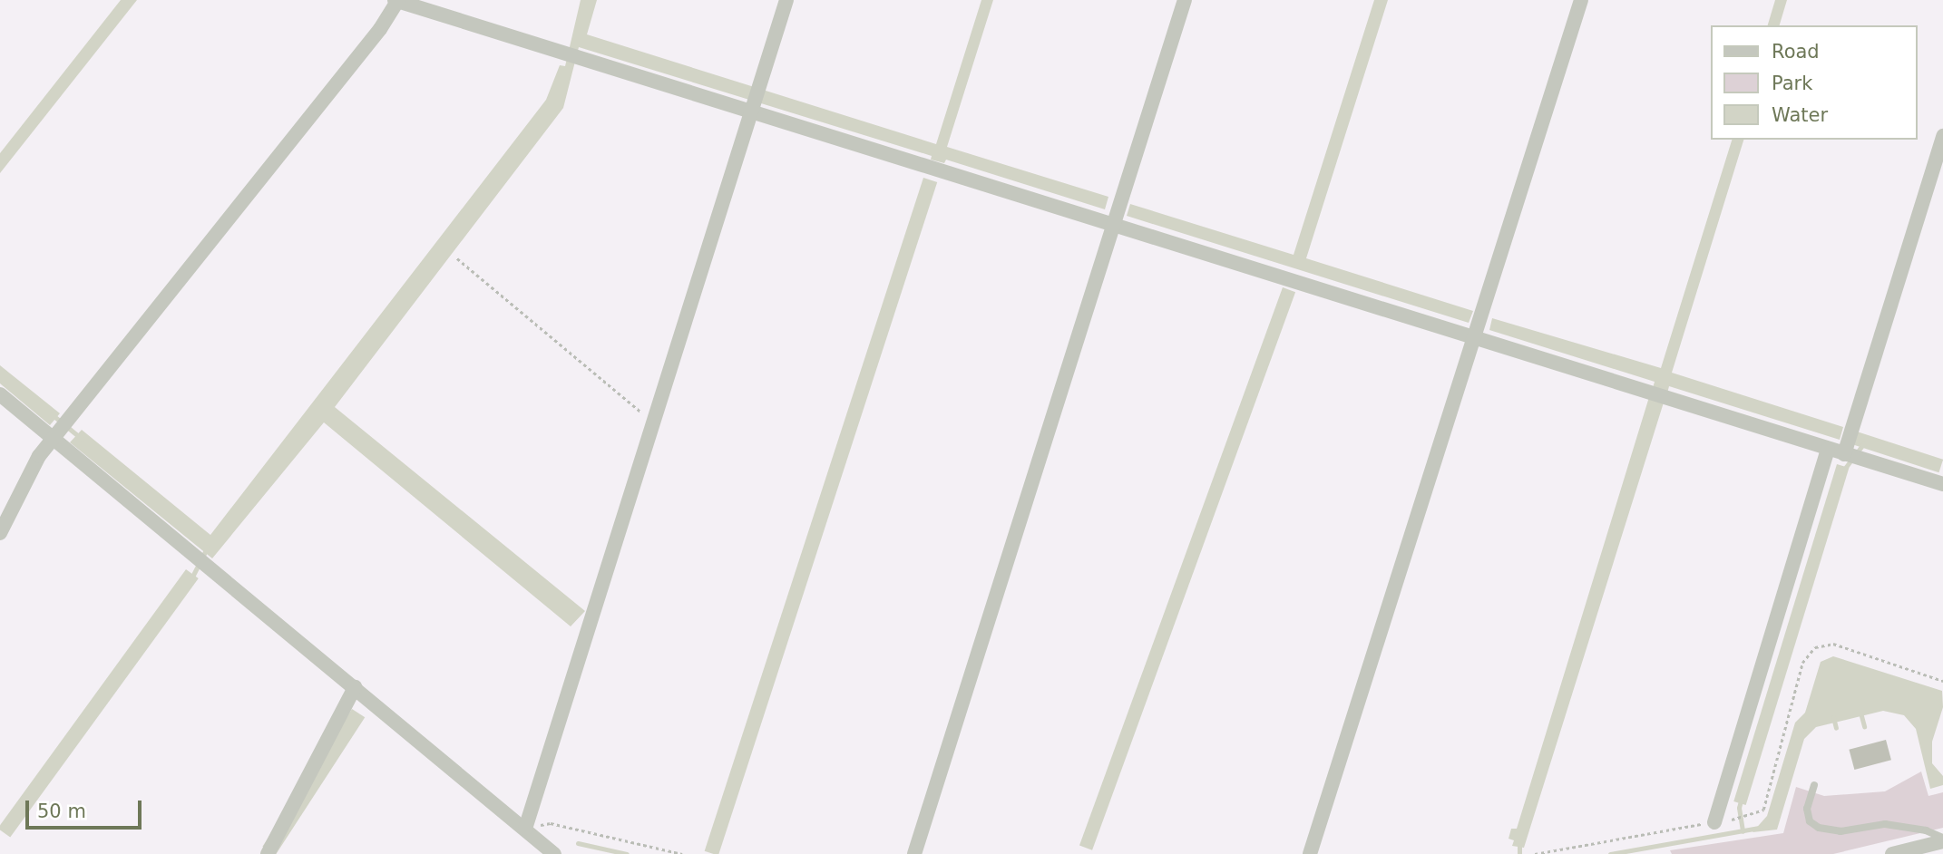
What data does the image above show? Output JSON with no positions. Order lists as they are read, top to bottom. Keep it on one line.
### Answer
{"legend":["Road","Park","Water"],"scale_bar":"50 m"}
